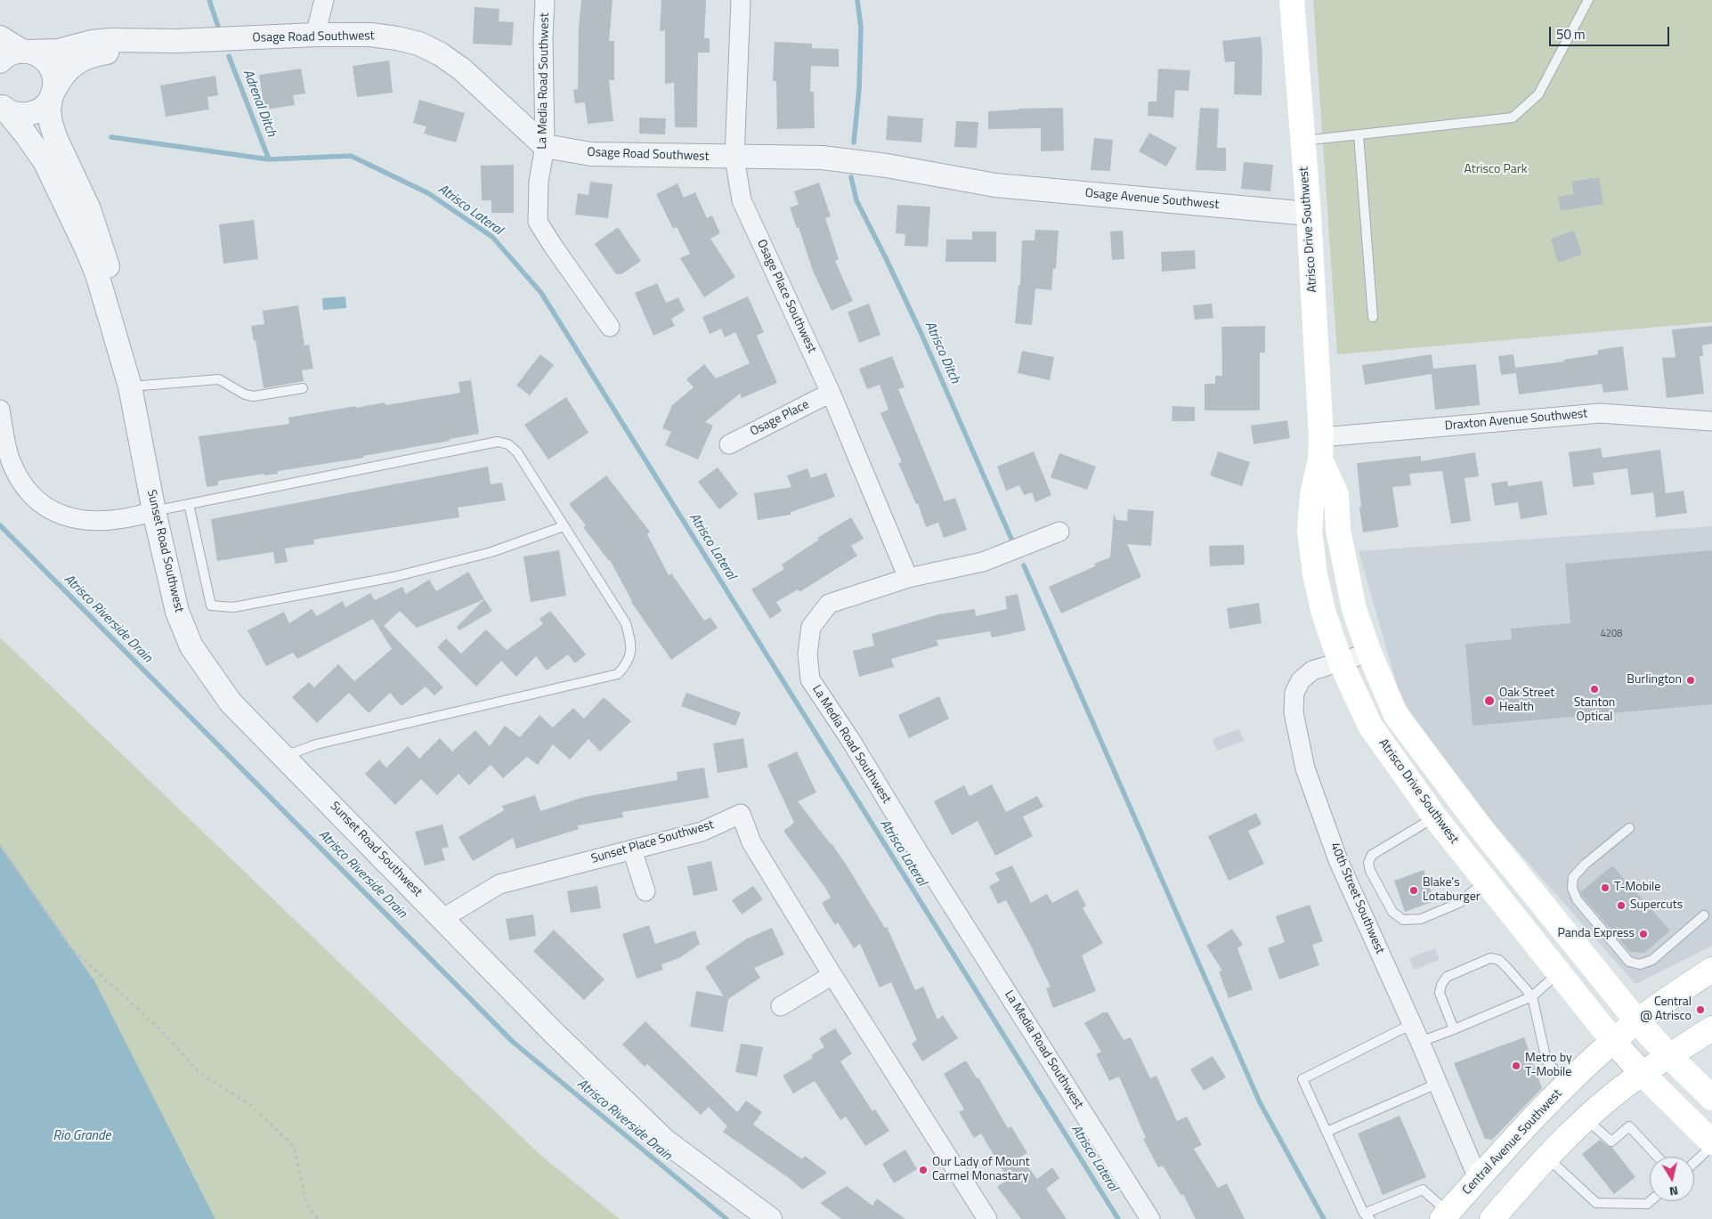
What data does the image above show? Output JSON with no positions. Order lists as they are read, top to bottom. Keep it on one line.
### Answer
{"streets":{"main road":["Atrisco Drive Southwest","Central Avenue Southwest"],"street":["Osage Road Southwest","La Media Road Southwest","Osage Avenue Southwest","Osage Place Southwest","Osage Place","Draxton Avenue Southwest","Sunset Road Southwest","Sunset Place Southwest","40th Street Southwest"]},"crossings":[["Osage Road Southwest","La Media Road Southwest"],["Osage Road Southwest","Osage Avenue Southwest"],["Osage Road Southwest","Osage Place Southwest"],["Osage Road Southwest","Sunset Road Southwest"],["La Media Road Southwest","Osage Place Southwest"],["Osage Avenue Southwest","Atrisco Drive Southwest"],["Atrisco Drive Southwest","Draxton Avenue Southwest"],["Atrisco Drive Southwest","40th Street Southwest"],["Atrisco Drive Southwest","Central Avenue Southwest"],["Osage Place Southwest","Osage Place"],["Sunset Road Southwest","Sunset Place Southwest"],["40th Street Southwest","Central Avenue Southwest"]],"water":["Adrenal Ditch","Atrisco Lateral","Atrisco Ditch","Atrisco Riverside Drain","Rio Grande"],"parks":["Atrisco Park"],"places":["Burlington","Stanton Optical","Oak Street Health","T-Mobile","Blake's Lotaburger","Supercuts","Panda Express","Central @ Atrisco","Metro by T-Mobile","Our Lady of Mount Carmel Monastary"],"house_numbers":["4208"],"scale_bar":"50 m","north":"bottom"}
